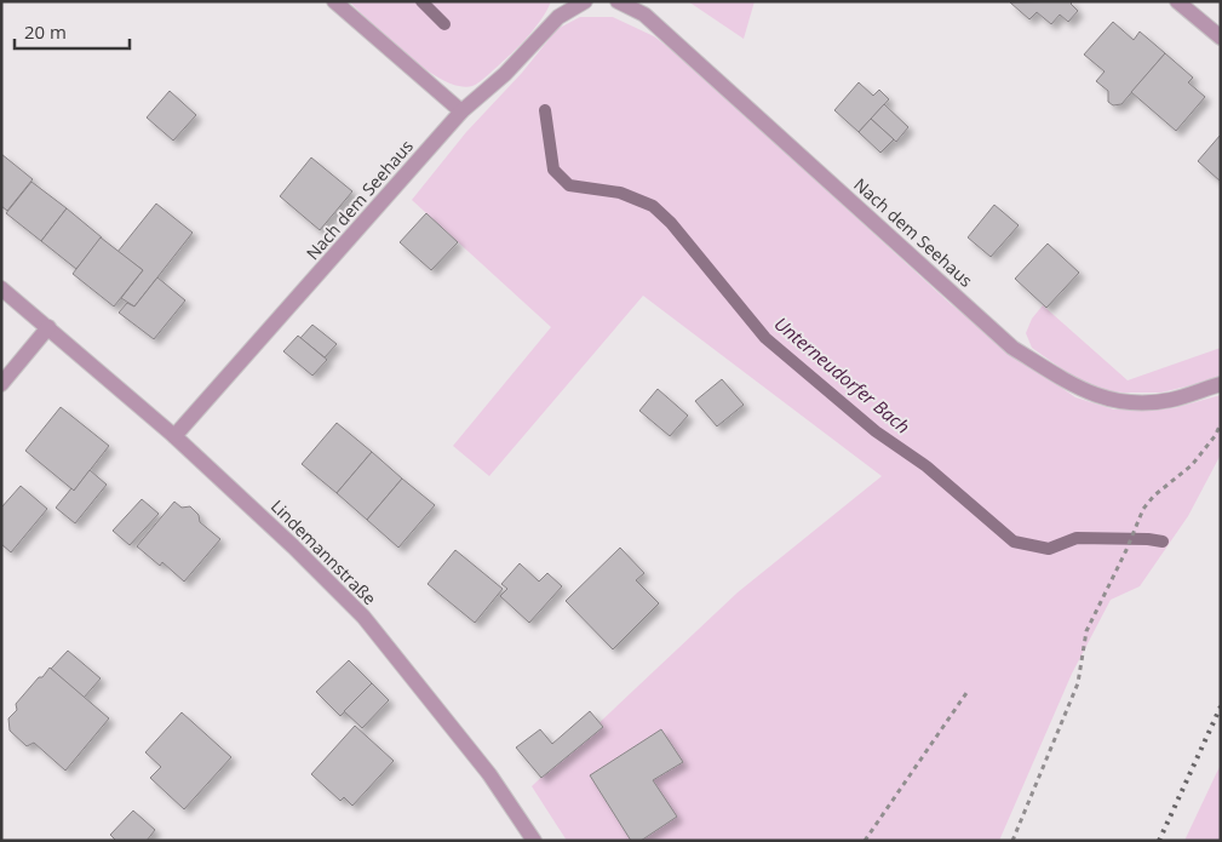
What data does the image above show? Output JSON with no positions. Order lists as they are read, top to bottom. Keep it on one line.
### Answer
{"streets":{"street":["Nach dem Seehaus","Lindemannstraße"]},"crossings":[["Nach dem Seehaus","Lindemannstraße"]],"water":["Unterneudorfer Bach"],"scale_bar":"20 m"}
